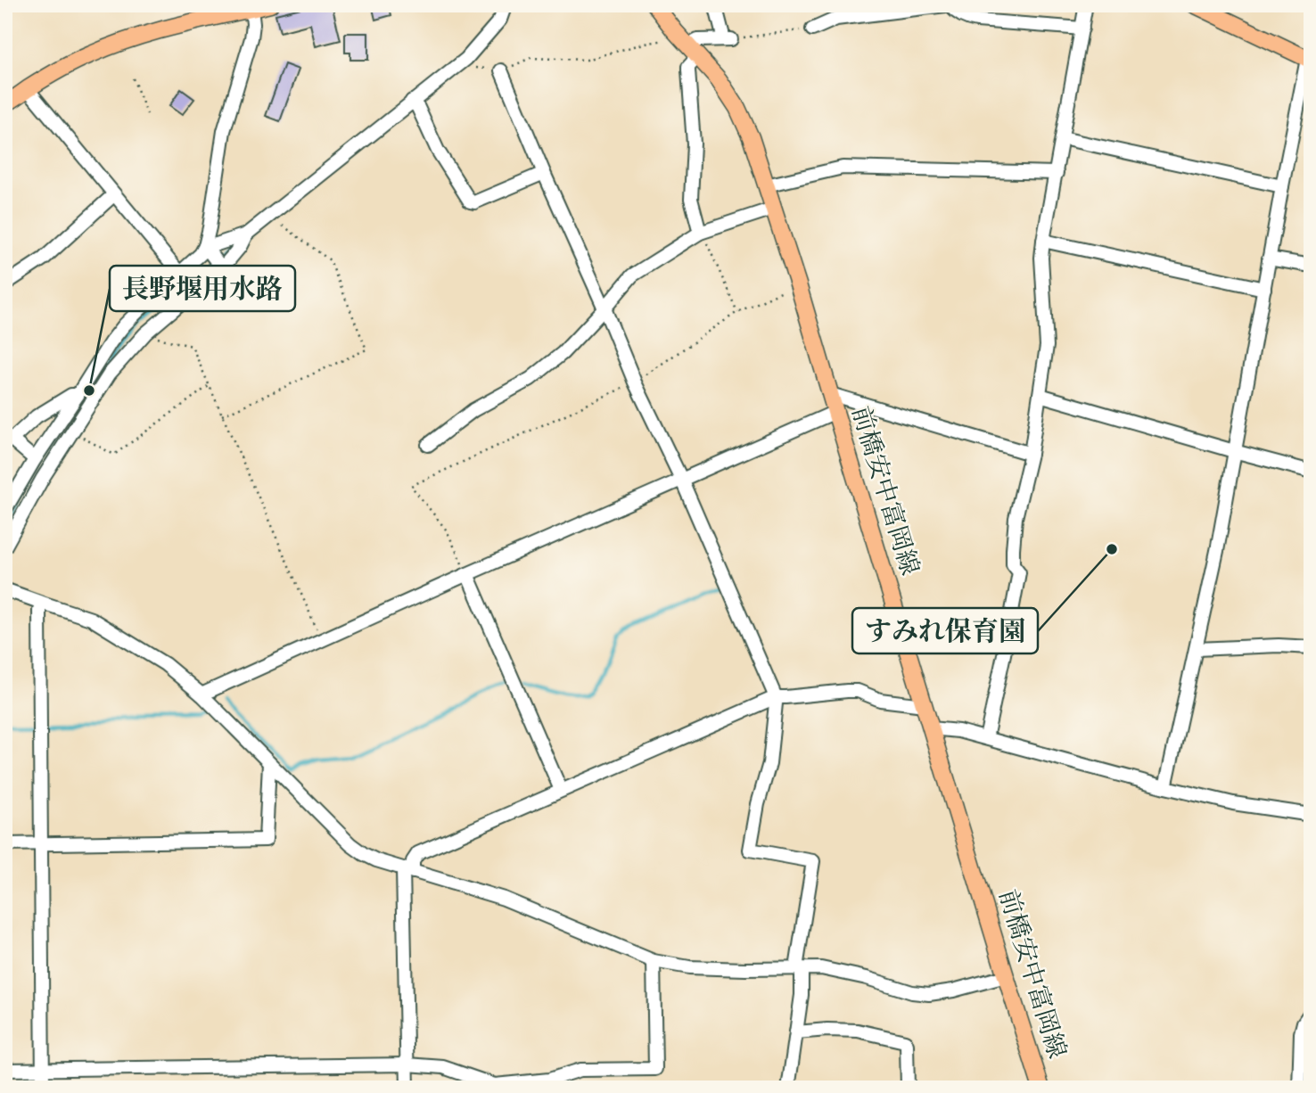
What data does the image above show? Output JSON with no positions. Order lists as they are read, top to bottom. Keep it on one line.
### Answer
{"streets":{"main road":["前橋安中富岡線"]},"places":["長野堰用水路","すみれ保育園"]}
